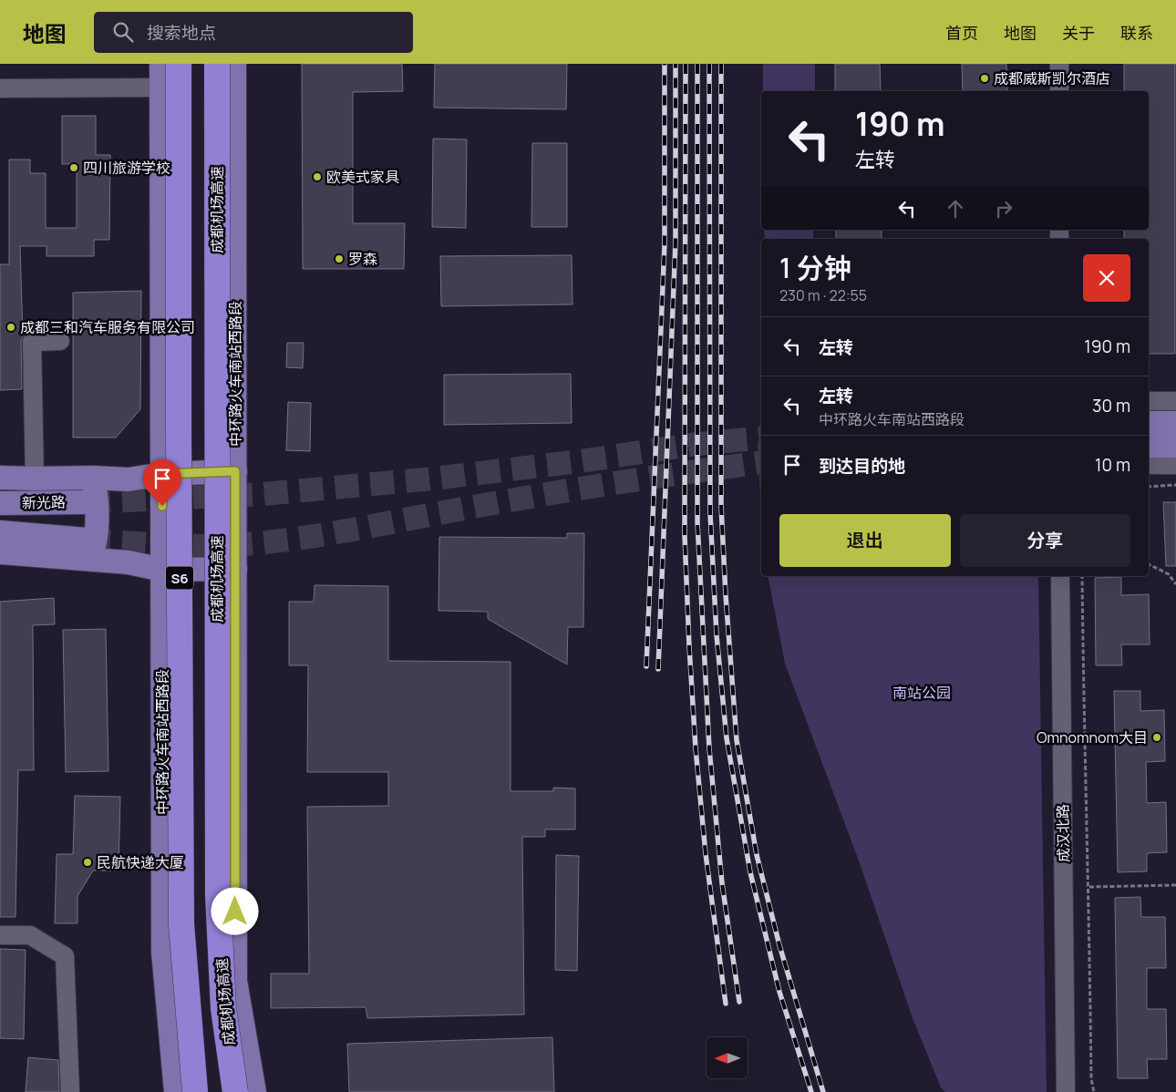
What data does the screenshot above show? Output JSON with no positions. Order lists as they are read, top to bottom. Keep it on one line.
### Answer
{"streets":{"highway":["成都机场高速","S6"],"main road":["中环路火车南站西路段","新光路"],"street":["成汉北路"]},"parks":["南站公园"],"places":["成都威斯凯尔酒店","四川旅游学校","欧美式家具","罗森","成都三和汽车服务有限公司","Omnomnom大目","民航快递大厦"],"north":"left","page":{"header":"地图","search":"搜索地点","nav":["首页","地图","关于","联系"],"turn":["190 m","左转"],"heading":["1 分钟","230 m · 22:55"],"list":[{"name":"左转","value":"190 m"},{"name":"左转","note":"中环路火车南站西路段","value":"30 m"},{"name":"到达目的地","value":"10 m"}],"buttons":["退出","分享"]}}
